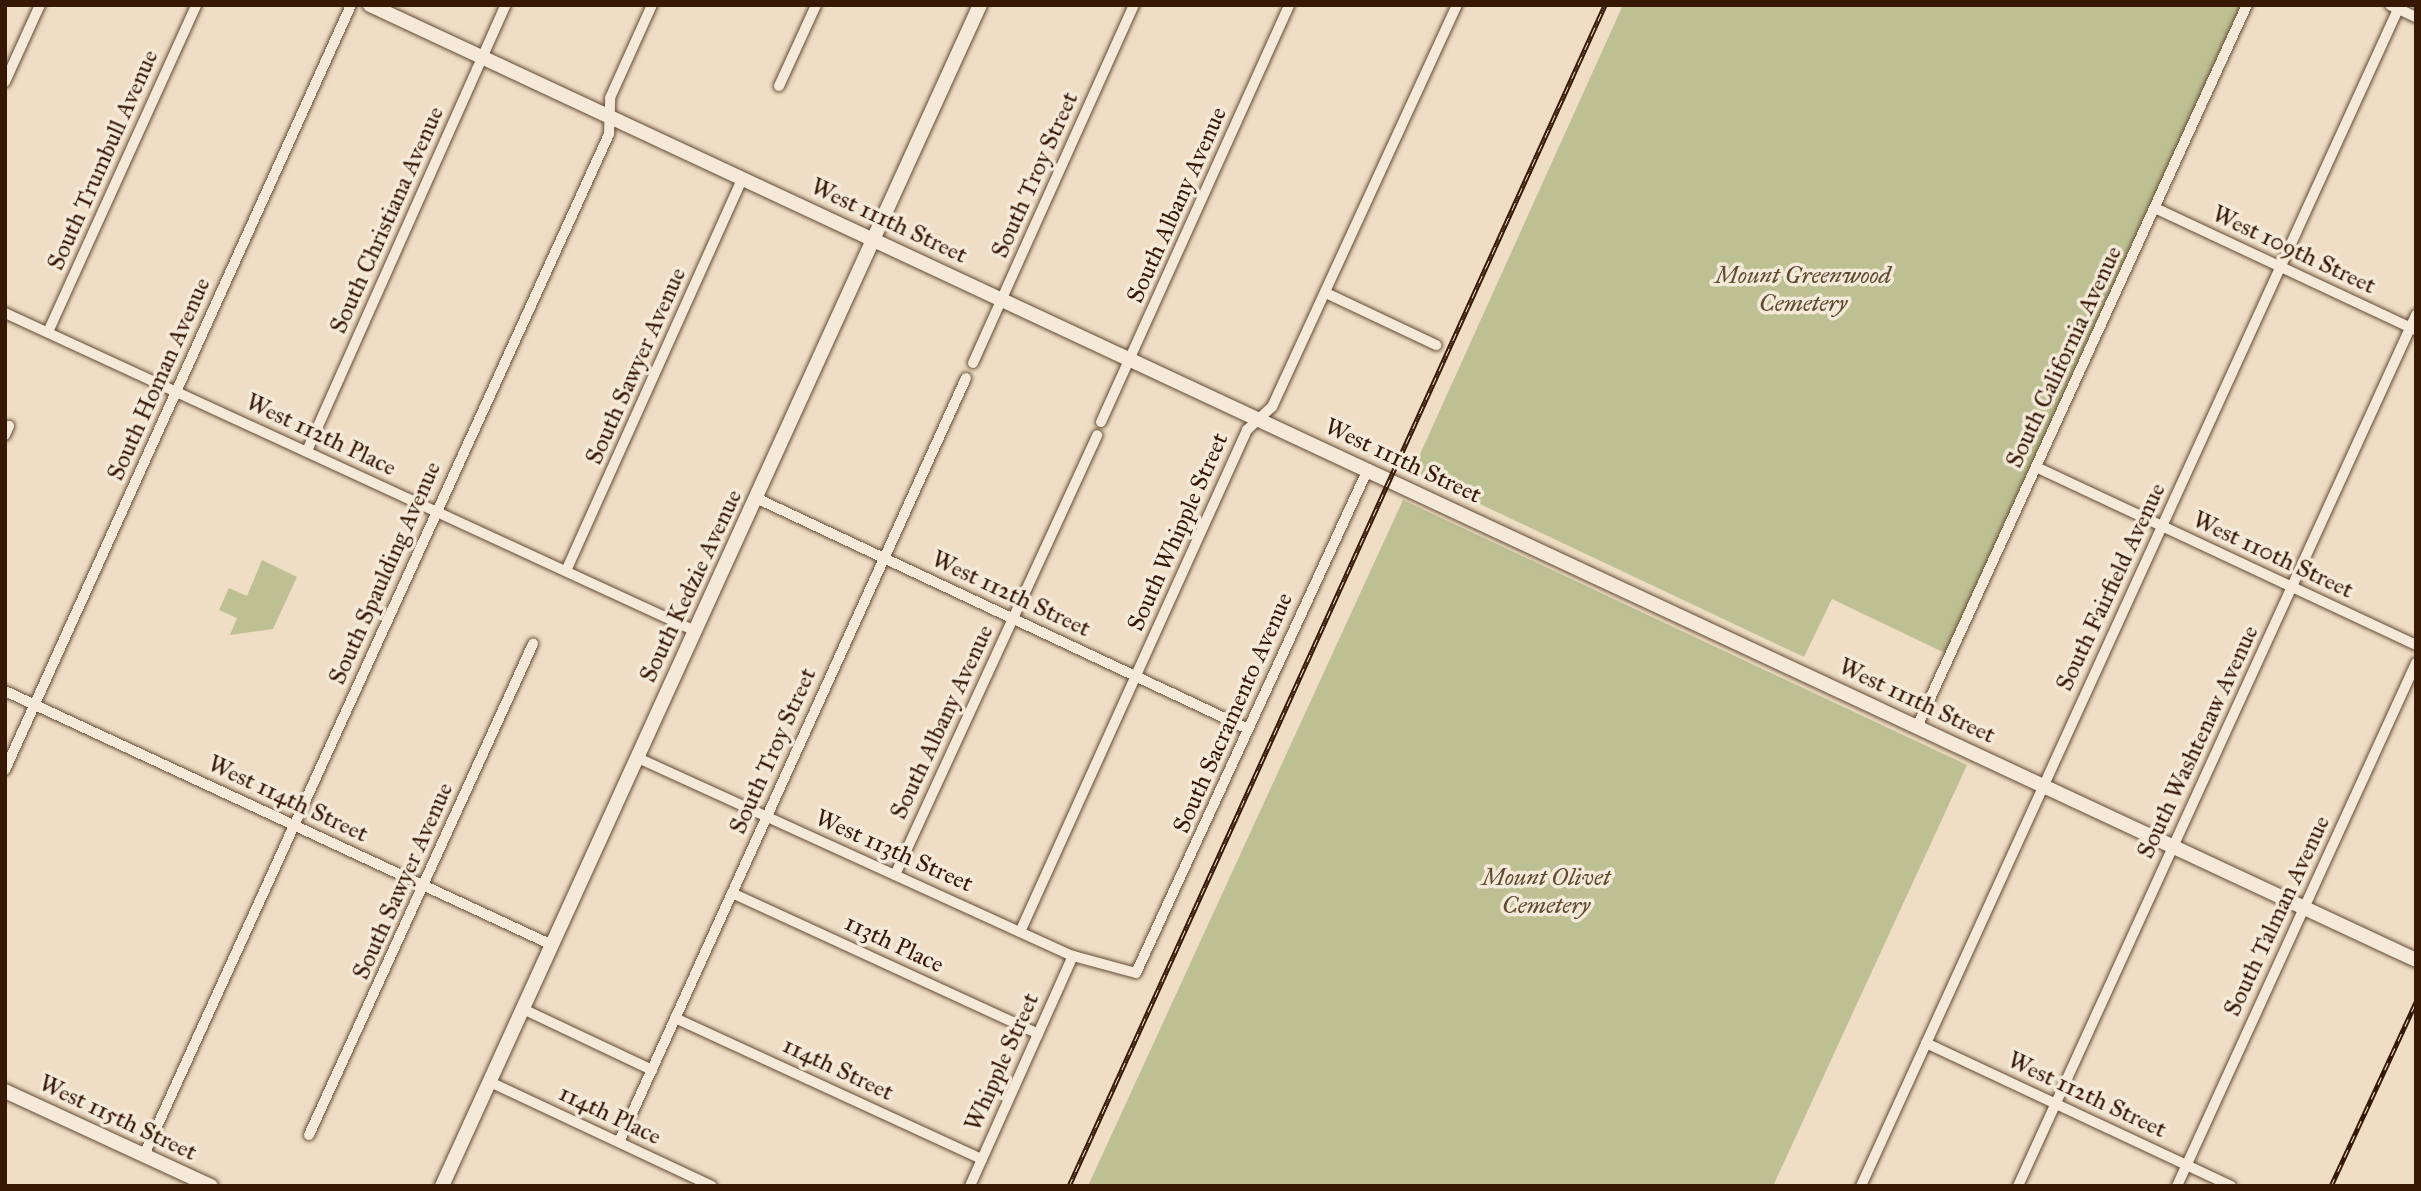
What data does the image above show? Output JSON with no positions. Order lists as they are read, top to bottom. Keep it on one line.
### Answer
{"streets":{"main road":["West 111th Street","South Kedzie Avenue","West 115th Street"],"street":["South Trumbull Avenue","South Troy Street","South Albany Avenue","South Christiana Avenue","West 109th Street","South California Avenue","South Sawyer Avenue","South Homan Avenue","West 112th Place","South Whipple Street","West 110th Street","South Spaulding Avenue","South Fairfield Avenue","West 112th Street","South Sacramento Avenue","South Washtenaw Avenue","West 114th Street","West 113th Street","South Talman Avenue","113th Place","Whipple Street","114th Street","114th Place"]},"crossings":[["South Trumbull Avenue","West 112th Place"],["South Troy Street","West 111th Street"],["South Troy Street","West 112th Street"],["South Troy Street","West 113th Street"],["South Troy Street","113th Place"],["South Troy Street","114th Street"],["South Troy Street","114th Place"],["South Albany Avenue","West 111th Street"],["South Albany Avenue","West 112th Street"],["South Albany Avenue","West 113th Street"],["South Christiana Avenue","West 111th Street"],["South Christiana Avenue","West 112th Place"],["West 111th Street","South California Avenue"],["West 111th Street","South Sawyer Avenue"],["West 111th Street","South Whipple Street"],["West 111th Street","South Spaulding Avenue"],["West 111th Street","South Kedzie Avenue"],["West 111th Street","South Fairfield Avenue"],["West 111th Street","South Sacramento Avenue"],["West 111th Street","South Washtenaw Avenue"],["West 111th Street","South Talman Avenue"],["West 109th Street","South California Avenue"],["West 109th Street","South Fairfield Avenue"],["West 109th Street","South Washtenaw Avenue"],["South California Avenue","West 110th Street"],["South Sawyer Avenue","West 112th Place"],["South Sawyer Avenue","West 114th Street"],["South Homan Avenue","West 112th Place"],["South Homan Avenue","West 114th Street"],["West 112th Place","South Spaulding Avenue"],["West 112th Place","South Kedzie Avenue"],["South Whipple Street","West 112th Street"],["South Whipple Street","West 113th Street"],["West 110th Street","South Fairfield Avenue"],["West 110th Street","South Washtenaw Avenue"],["South Spaulding Avenue","West 114th Street"],["South Spaulding Avenue","West 115th Street"],["South Kedzie Avenue","West 112th Street"],["South Kedzie Avenue","West 114th Street"],["South Kedzie Avenue","West 113th Street"],["South Kedzie Avenue","114th Place"],["South Fairfield Avenue","West 112th Street"],["West 112th Street","South Sacramento Avenue"],["West 112th Street","South Washtenaw Avenue"],["West 112th Street","South Talman Avenue"],["South Sacramento Avenue","West 113th Street"],["West 113th Street","Whipple Street"],["113th Place","Whipple Street"],["Whipple Street","114th Street"]],"parks":["Mount Greenwood Cemetery","Mount Olivet Cemetery"]}
